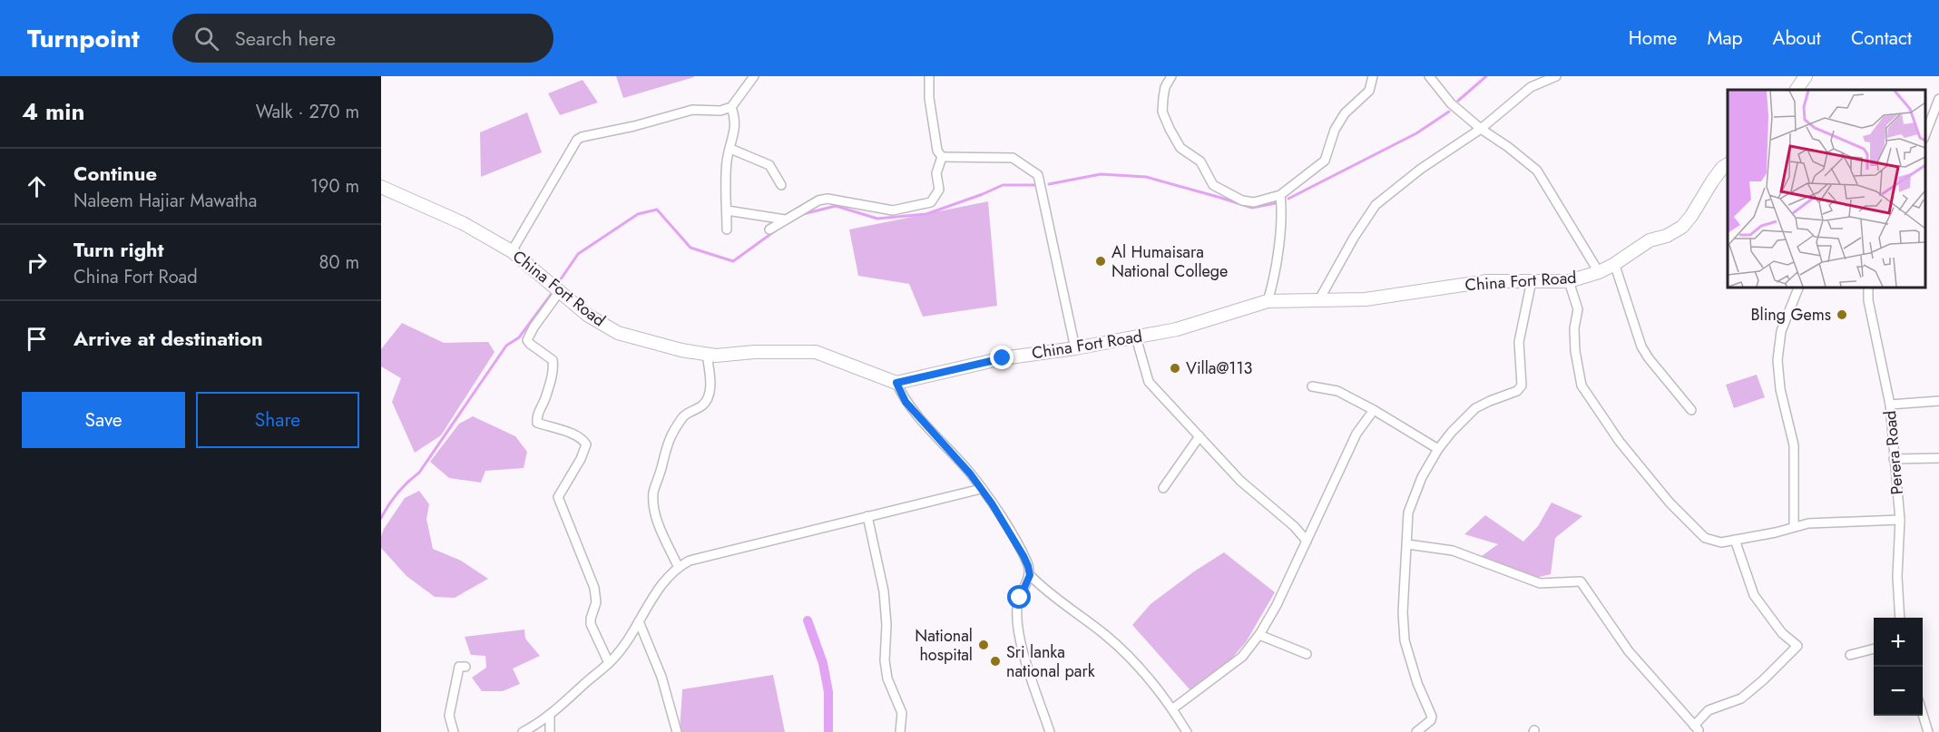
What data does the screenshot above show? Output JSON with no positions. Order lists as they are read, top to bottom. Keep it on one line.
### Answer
{"streets":{"street":["China Fort Road","Perera Road"]},"places":["Al Humaisara National College","Bling Gems","Villa@113","National hospital","Sri lanka national park"],"page":{"header":"Turnpoint","search":"Search here","nav":["Home","Map","About","Contact"],"heading":["4 min","Walk · 270 m"],"list":[["Continue","Naleem Hajiar Mawatha","190 m"],["Turn right","China Fort Road","80 m"],"Arrive at destination"],"buttons":["Save","Share"],"map_buttons":["+","−"]}}
